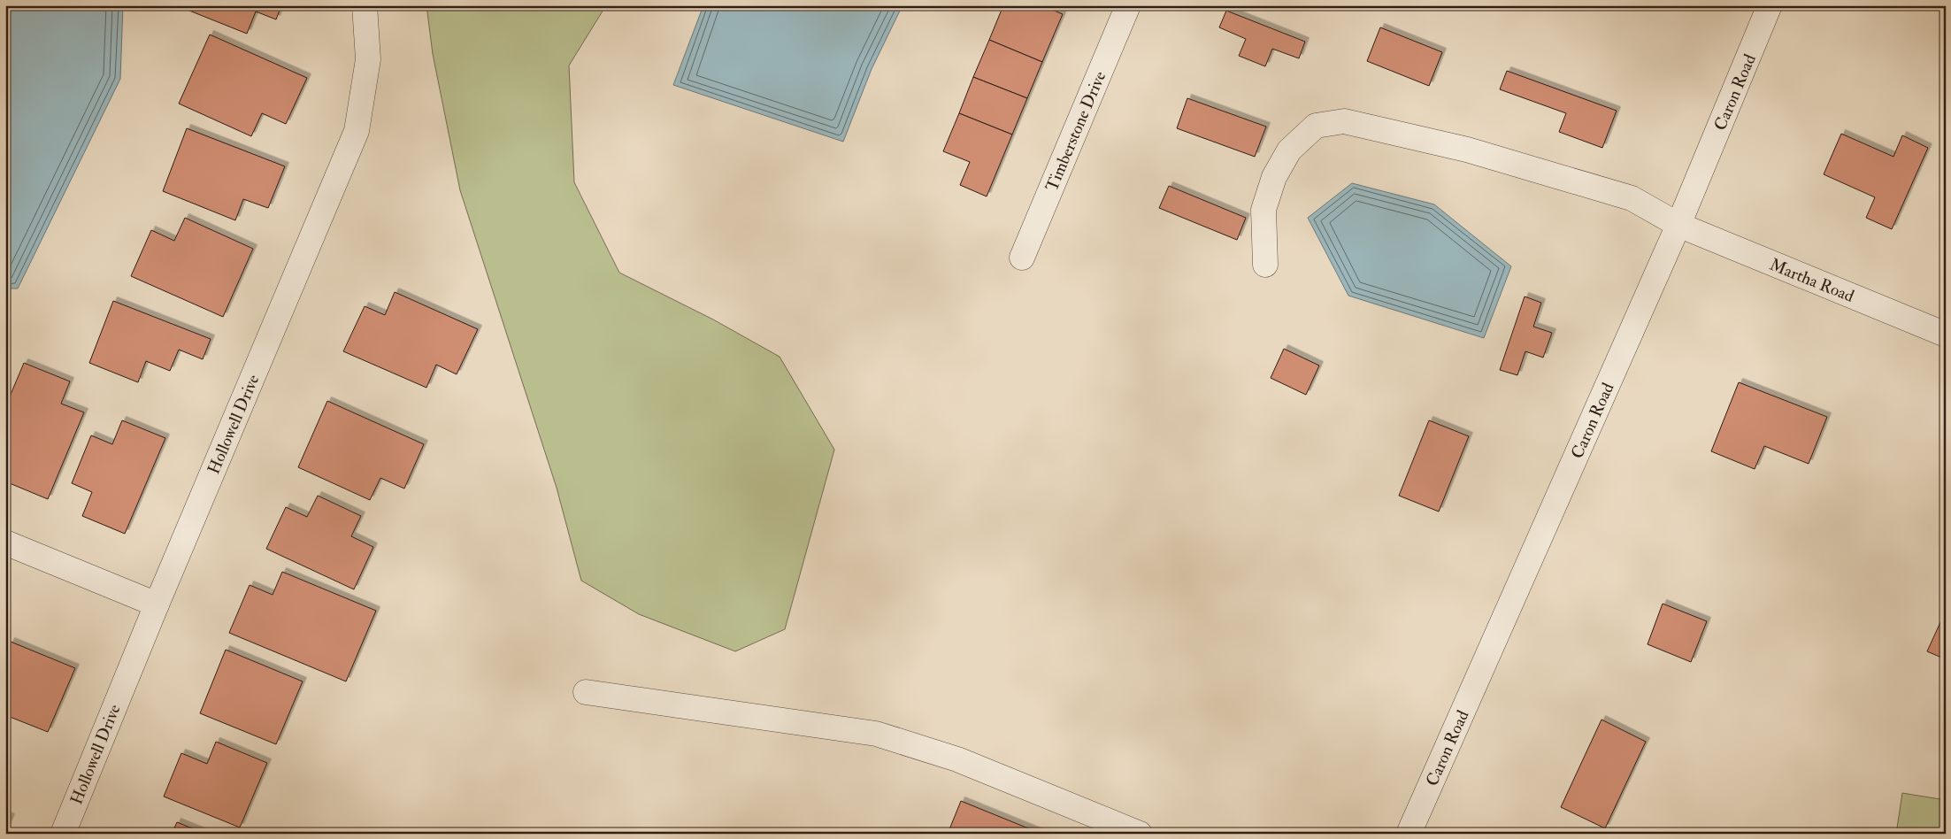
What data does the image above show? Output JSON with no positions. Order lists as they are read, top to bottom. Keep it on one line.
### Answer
{"streets":{"street":["Caron Road","Timberstone Drive","Martha Road","Hollowell Drive"]},"crossings":[["Caron Road","Martha Road"]]}
